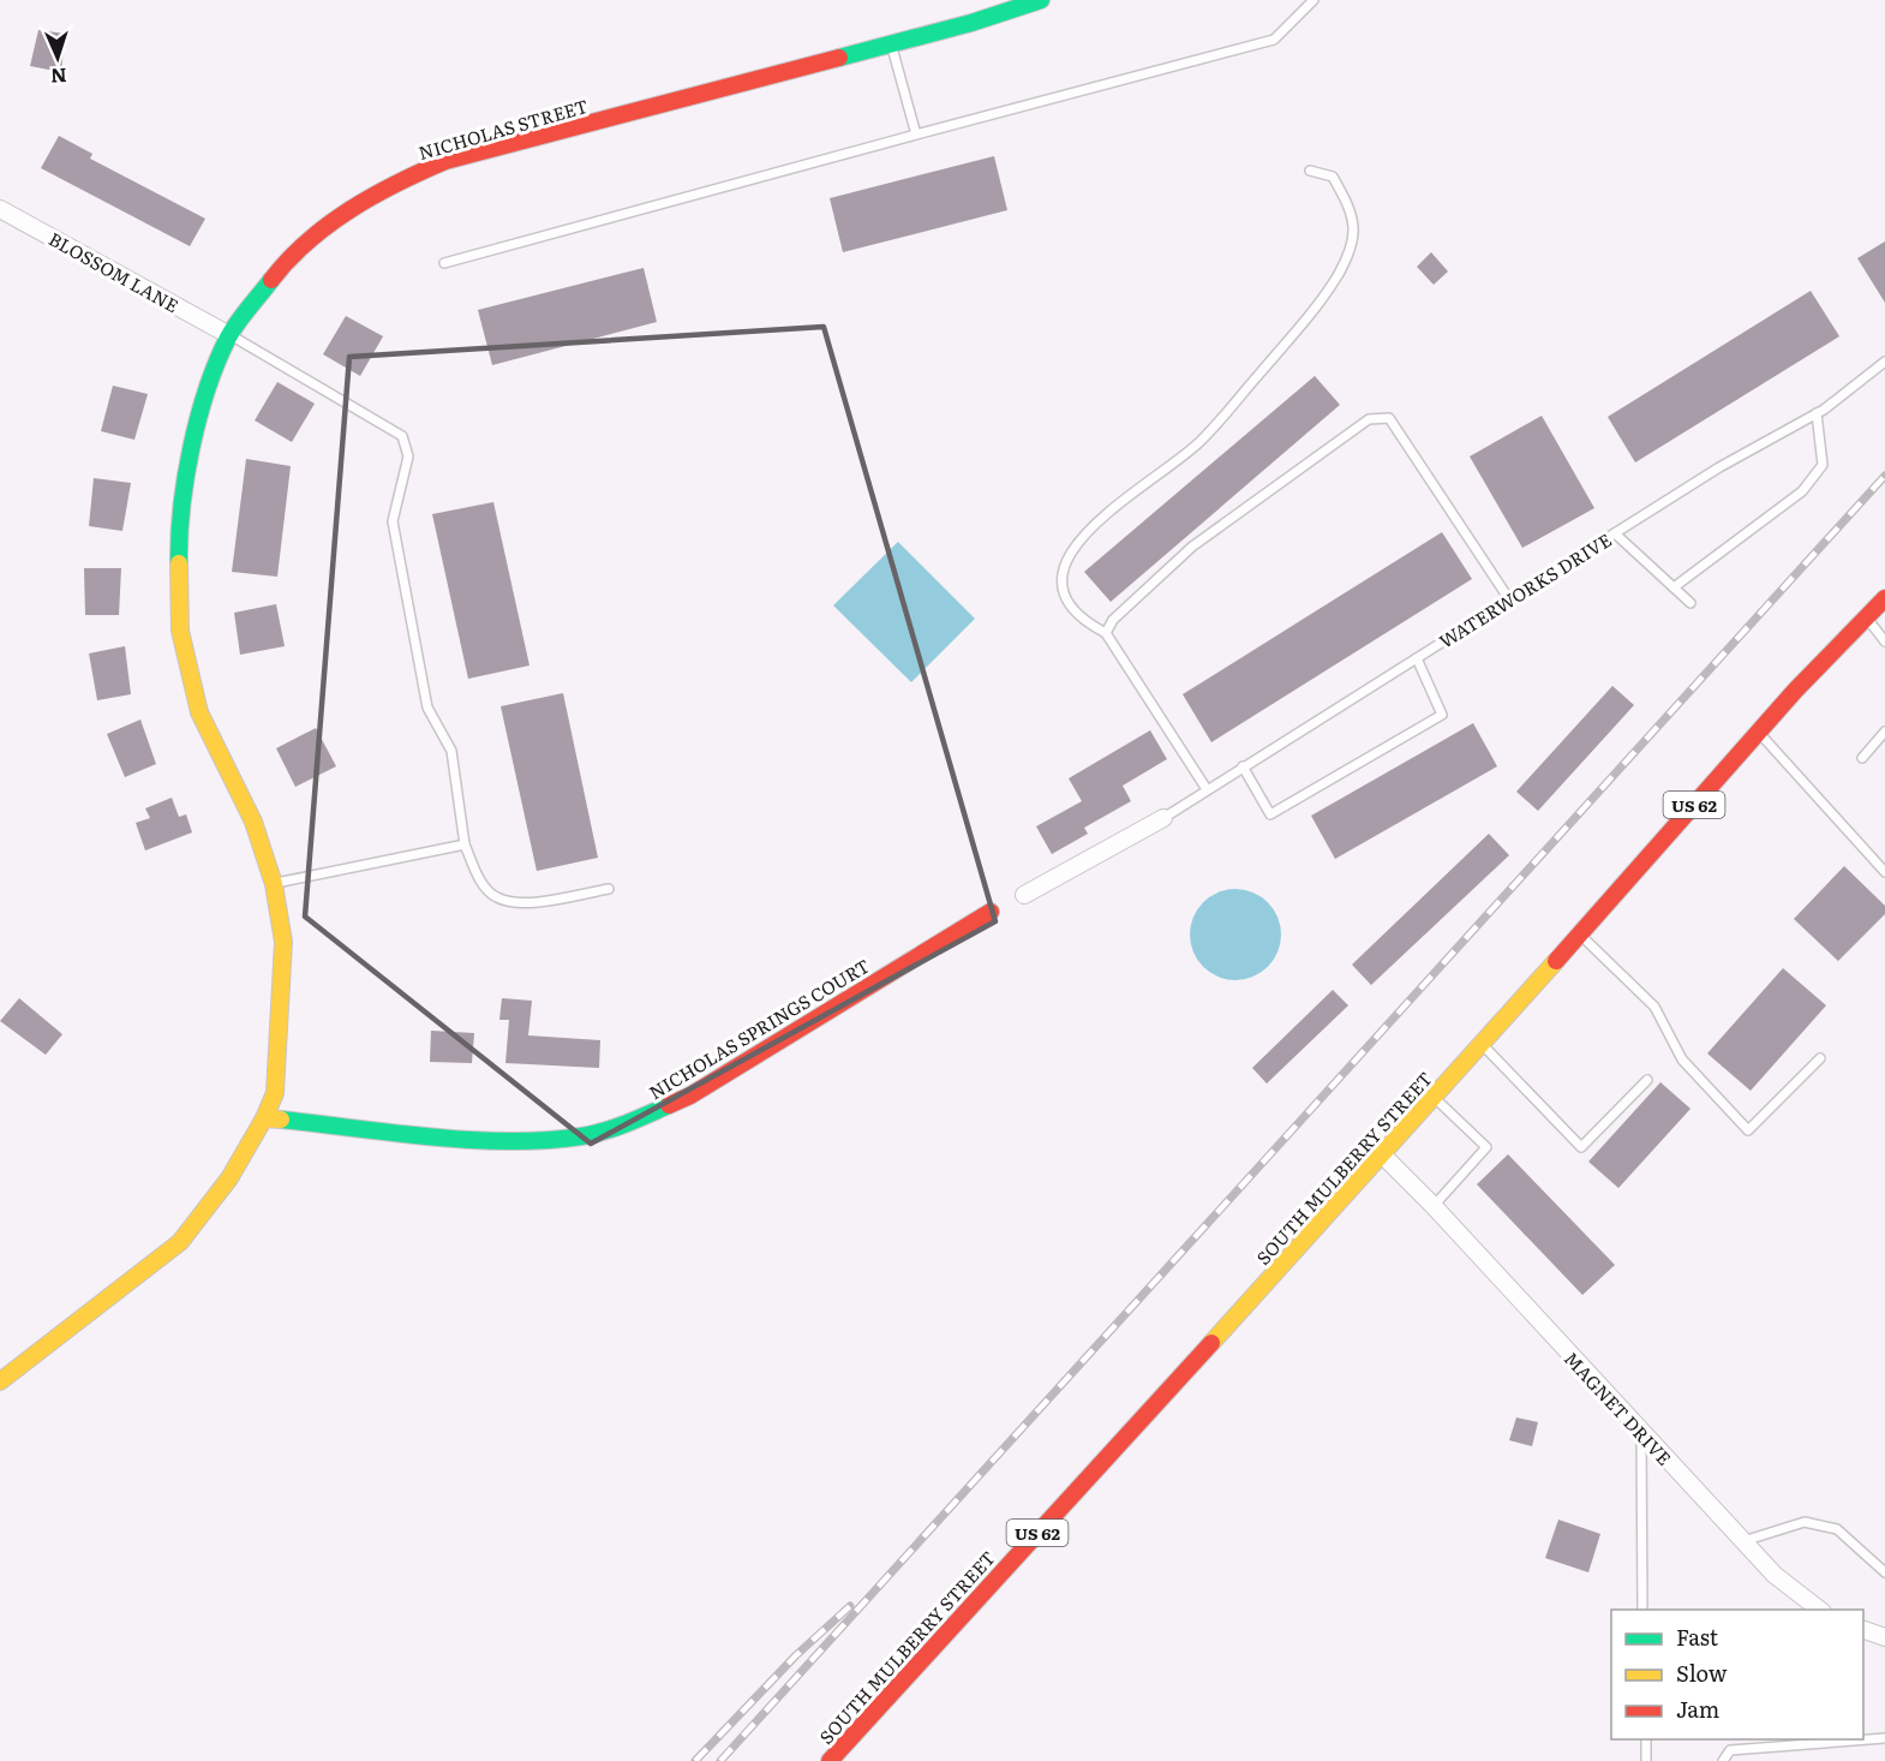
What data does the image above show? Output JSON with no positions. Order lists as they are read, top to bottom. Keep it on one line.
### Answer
{"streets":{"street":["NICHOLAS STREET","BLOSSOM LANE","US 62","NICHOLAS SPRINGS COURT","SOUTH MULBERRY STREET","MAGNET DRIVE"],"lane":["WATERWORKS DRIVE"]},"crossings":[["NICHOLAS STREET","BLOSSOM LANE"],["NICHOLAS STREET","NICHOLAS SPRINGS COURT"],["SOUTH MULBERRY STREET","MAGNET DRIVE"]],"legend":["Fast","Slow","Jam"],"north":"bottom"}
